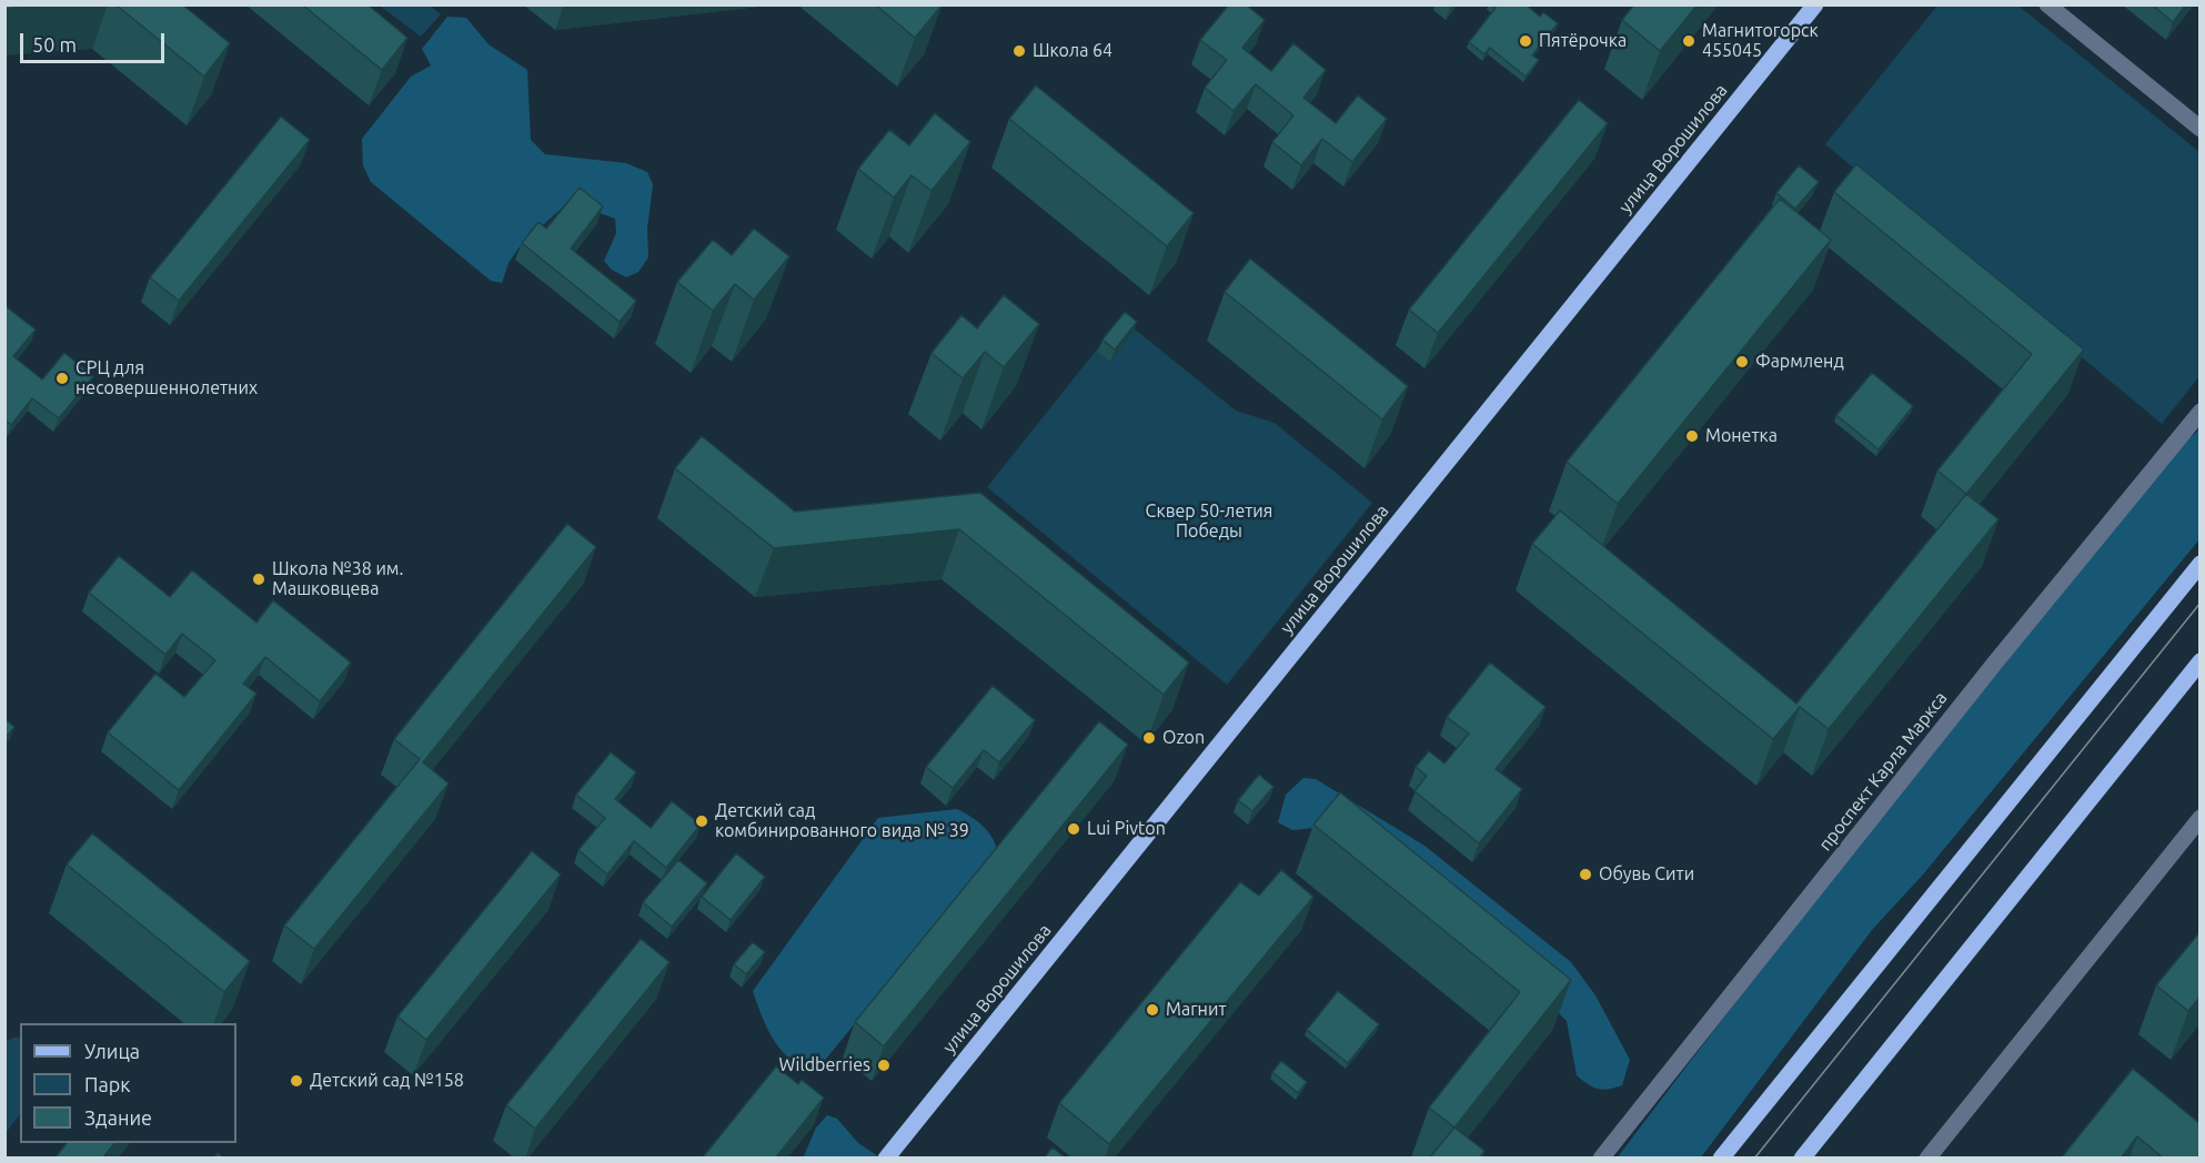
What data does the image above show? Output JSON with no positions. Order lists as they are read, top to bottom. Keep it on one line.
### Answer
{"streets":{"main road":["улица Ворошилова"],"street":["проспект Карла Маркса"]},"parks":["Сквер 50-летия Победы"],"places":["Пятёрочка","Магнитогорск 455045","Школа 64","Фармленд","СРЦ для несовершеннолетних","Монетка","Школа №38 им. Машковцева","Ozon","Детский сад комбинированного вида № 39","Lui Pivton","Обувь Сити","Магнит","Wildberries","Детский сад №158"],"legend":["Улица","Парк","Здание"],"scale_bar":"50 m"}
